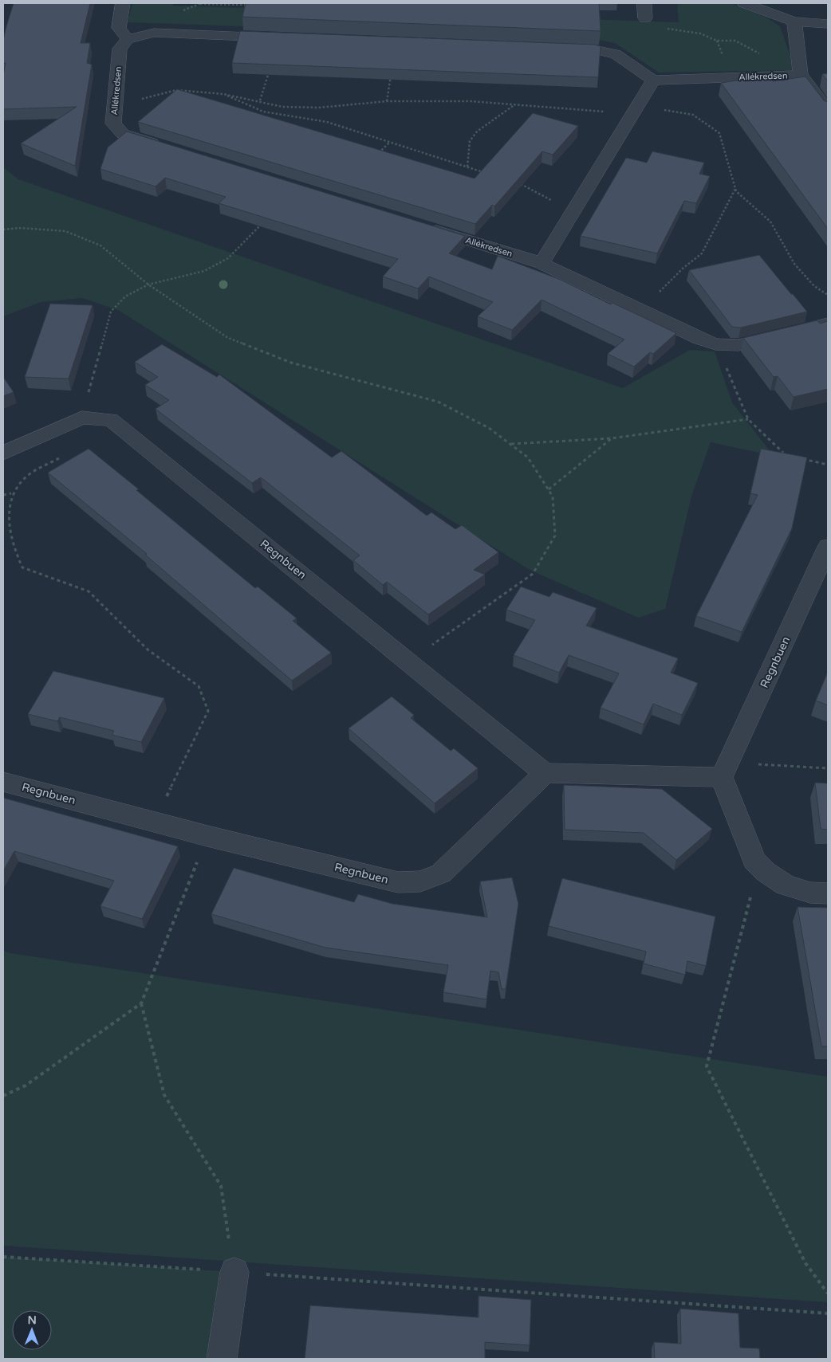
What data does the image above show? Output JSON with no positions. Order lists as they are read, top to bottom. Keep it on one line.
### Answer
{"streets":{"street":["Allékredsen","Regnbuen"]},"north":"top"}
